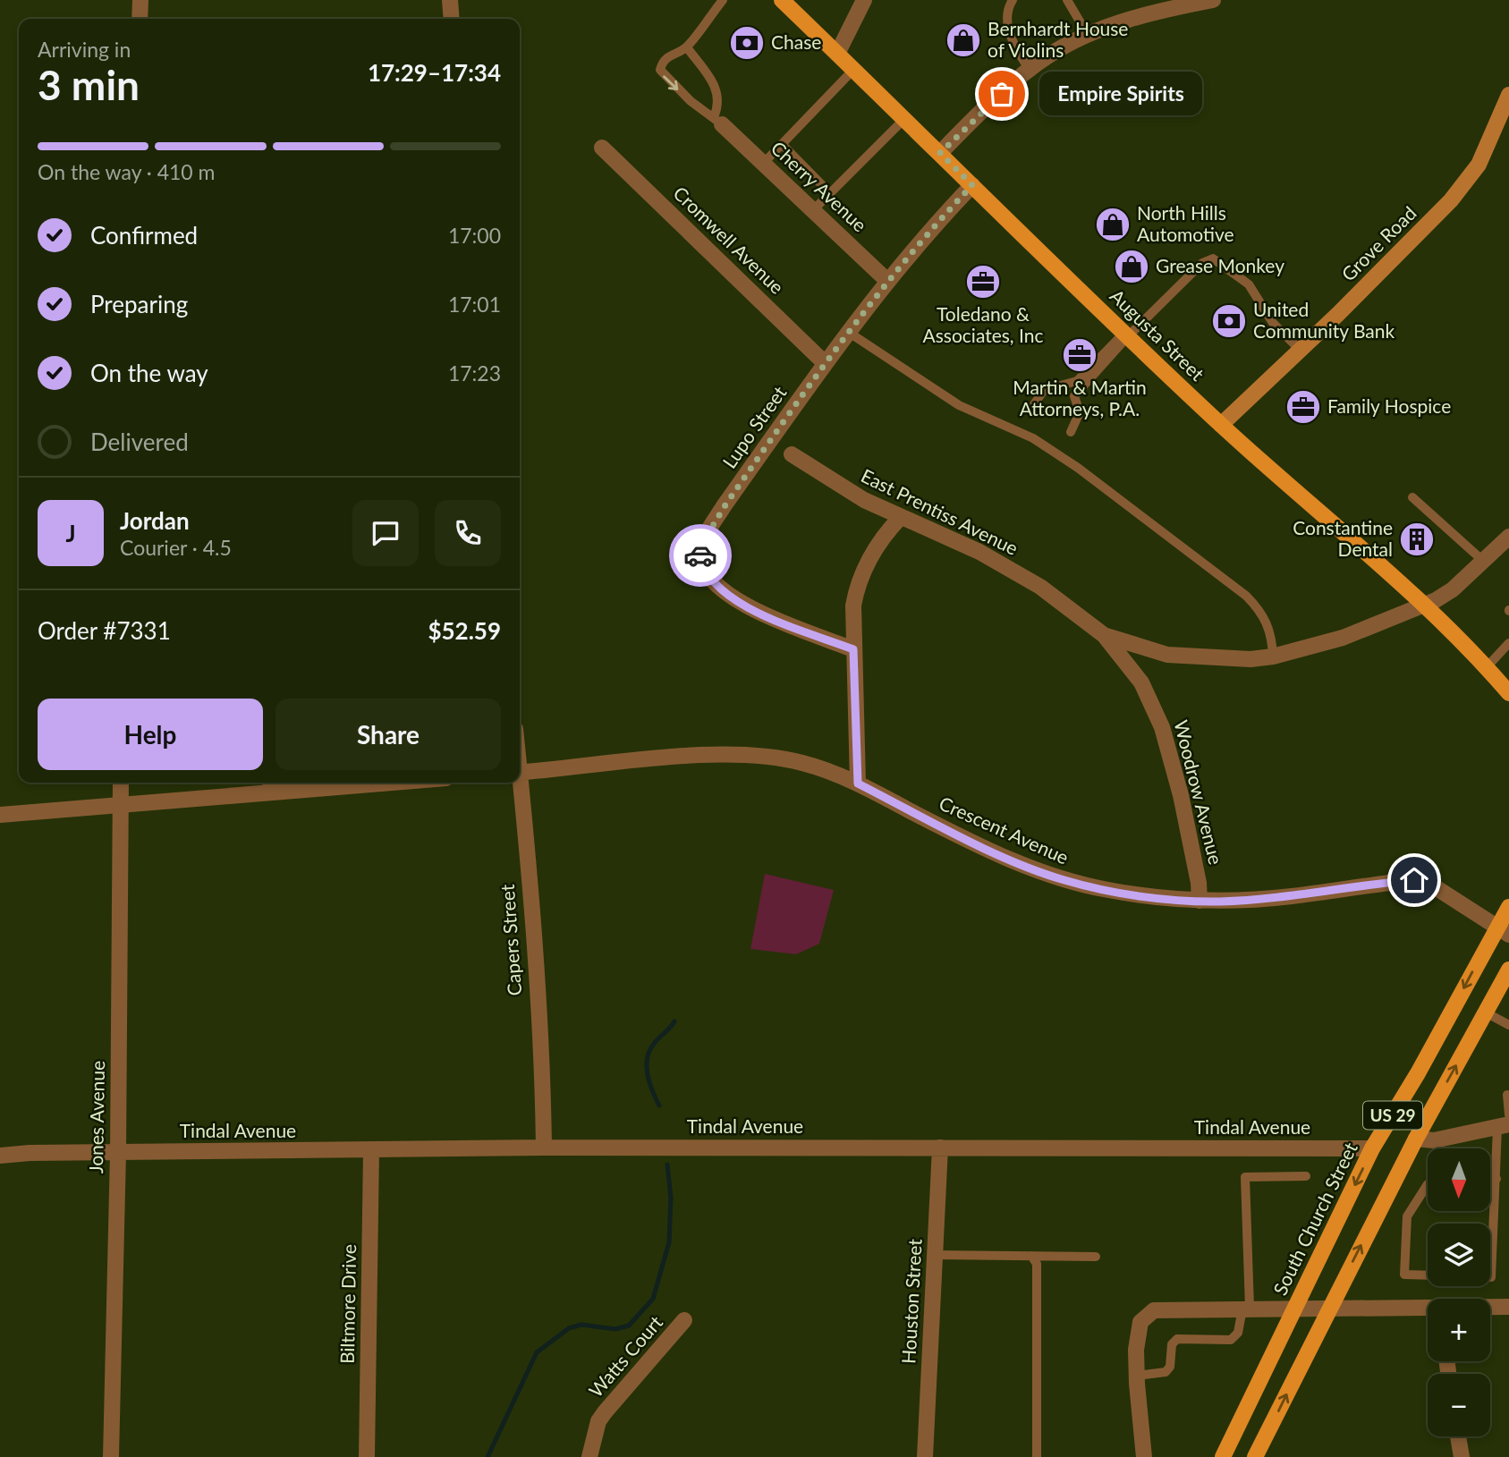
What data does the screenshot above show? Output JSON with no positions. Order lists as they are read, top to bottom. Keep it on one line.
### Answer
{"streets":{"main road":["Grove Road","Augusta Street","US 29","South Church Street"],"street":["Cherry Avenue","Cromwell Avenue","Lupo Street","East Prentiss Avenue","Woodrow Avenue","Crescent Avenue","Capers Street","Jones Avenue","Tindal Avenue","Houston Street","Biltmore Drive","Watts Court"]},"crossings":[["Cherry Avenue","Lupo Street"],["Cromwell Avenue","Lupo Street"],["Grove Road","Augusta Street"],["Augusta Street","Lupo Street"],["Augusta Street","East Prentiss Avenue"],["East Prentiss Avenue","Woodrow Avenue"],["Woodrow Avenue","Crescent Avenue"],["Crescent Avenue","South Church Street"],["Capers Street","Tindal Avenue"],["Jones Avenue","Tindal Avenue"],["Tindal Avenue","South Church Street"],["Tindal Avenue","Houston Street"],["Tindal Avenue","Biltmore Drive"]],"places":{"shop":["Bernhardt House of Violins","North Hills Automotive","Grease Monkey"],"bank":["Chase","United Community Bank"],"other":["Empire Spirits"],"office":["Toledano & Associates, Inc","Martin & Martin Attorneys, P.A.","Family Hospice"],"building":["Constantine Dental"]},"north":"bottom","page":{"heading":["3 min","Arriving in","17:29–17:34"],"panel":["Jordan","Courier · 4.5","Order #7331","$52.59"],"bubble":"Empire Spirits","bar":"On the way · 410 m","list":[["Confirmed","17:00"],["Preparing","17:01"],["On the way","17:23"],"Delivered"],"round":"J","buttons":["Help","Share"],"map_buttons":["+","−"]}}
